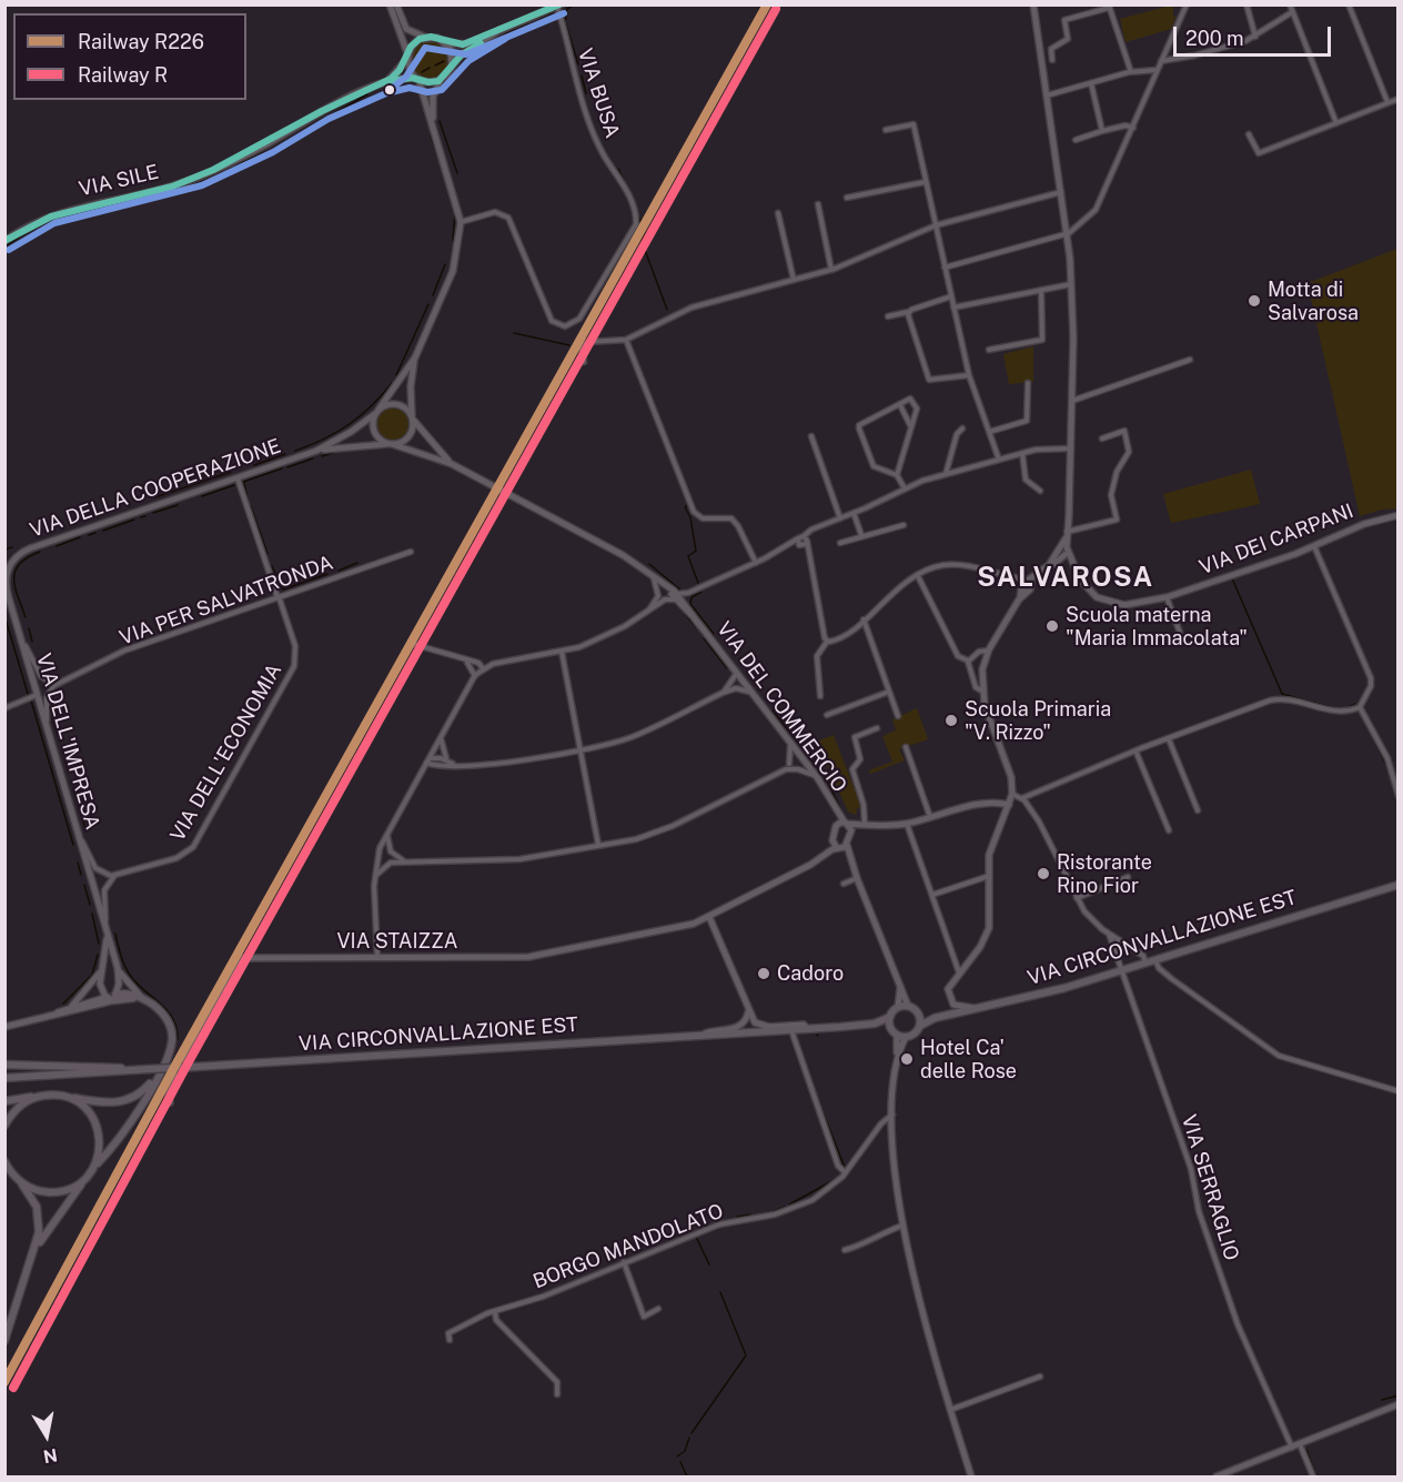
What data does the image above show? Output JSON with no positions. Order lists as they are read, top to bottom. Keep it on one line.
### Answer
{"streets":{"main road":["VIA CIRCONVALLAZIONE EST"],"street":["VIA BUSA","VIA SILE","VIA DELLA COOPERAZIONE","VIA DEI CARPANI","VIA PER SALVATRONDA","VIA DEL COMMERCIO","VIA DELL'IMPRESA","VIA DELL'ECONOMIA","VIA STAIZZA","VIA SERRAGLIO","BORGO MANDOLATO"]},"crossings":[["VIA BUSA","VIA DELLA COOPERAZIONE"],["VIA SILE","VIA DELLA COOPERAZIONE"],["VIA DELLA COOPERAZIONE","VIA DEL COMMERCIO"],["VIA DELLA COOPERAZIONE","VIA DELL'IMPRESA"],["VIA DELLA COOPERAZIONE","VIA DELL'ECONOMIA"],["VIA PER SALVATRONDA","VIA DELL'IMPRESA"],["VIA PER SALVATRONDA","VIA DELL'ECONOMIA"],["VIA CIRCONVALLAZIONE EST","VIA SERRAGLIO"]],"districts":["SALVAROSA"],"places":["Motta di Salvarosa","Scuola materna \"Maria Immacolata\"","Scuola Primaria \"V. Rizzo\"","Ristorante Rino Fior","Cadoro","Hotel Ca' delle Rose"],"lines":["rail line R226","rail line R"],"legend":["Railway R226","Railway R"],"scale_bar":"200 m","north":"bottom"}
